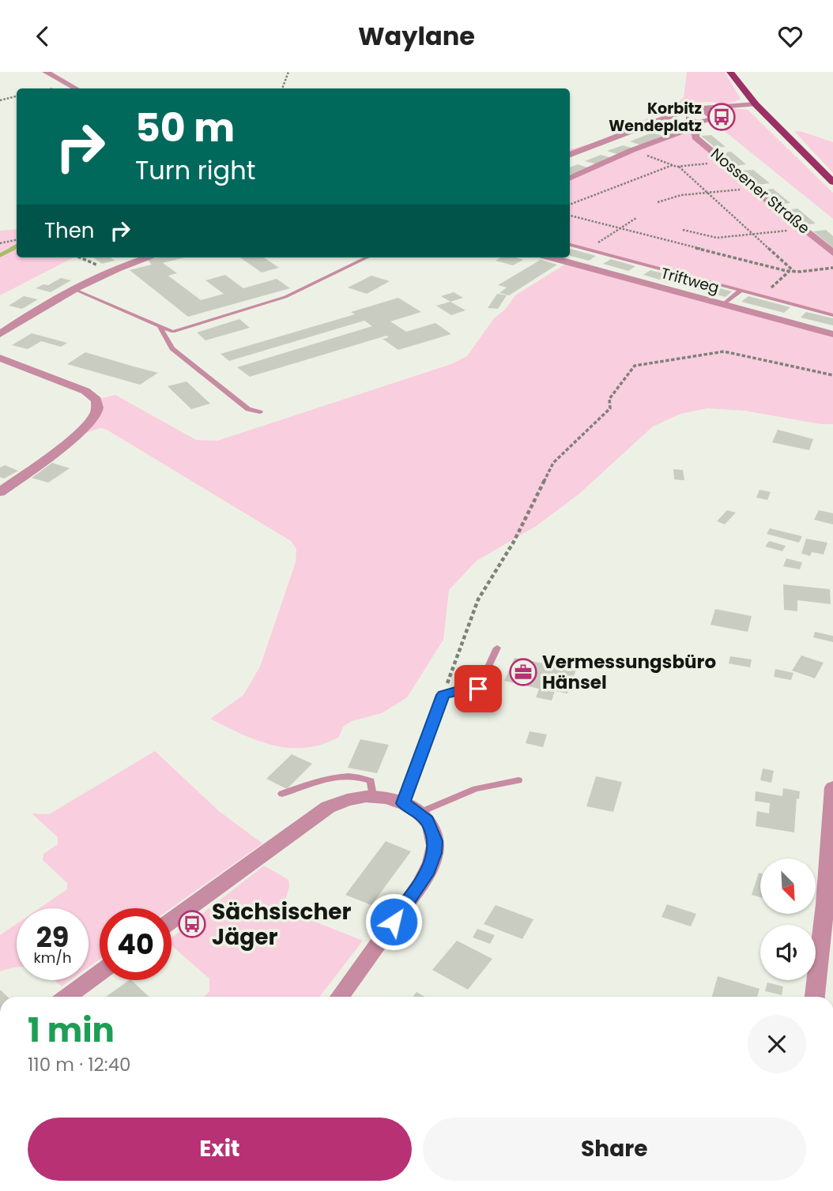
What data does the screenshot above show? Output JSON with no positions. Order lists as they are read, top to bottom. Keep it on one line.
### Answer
{"streets":{"street":["Nossener Straße","Triftweg"]},"places":{"bus stop":["Korbitz Wendeplatz","Sächsischer Jäger"],"office":["Vermessungsbüro Hänsel"]},"north":"bottom right","page":{"header":"Waylane","turn":["50 m","Turn right"],"then":"Then","speed":"29 km/h","limit":"40","heading":["1 min","110 m · 12:40"],"buttons":["Exit","Share"]}}
